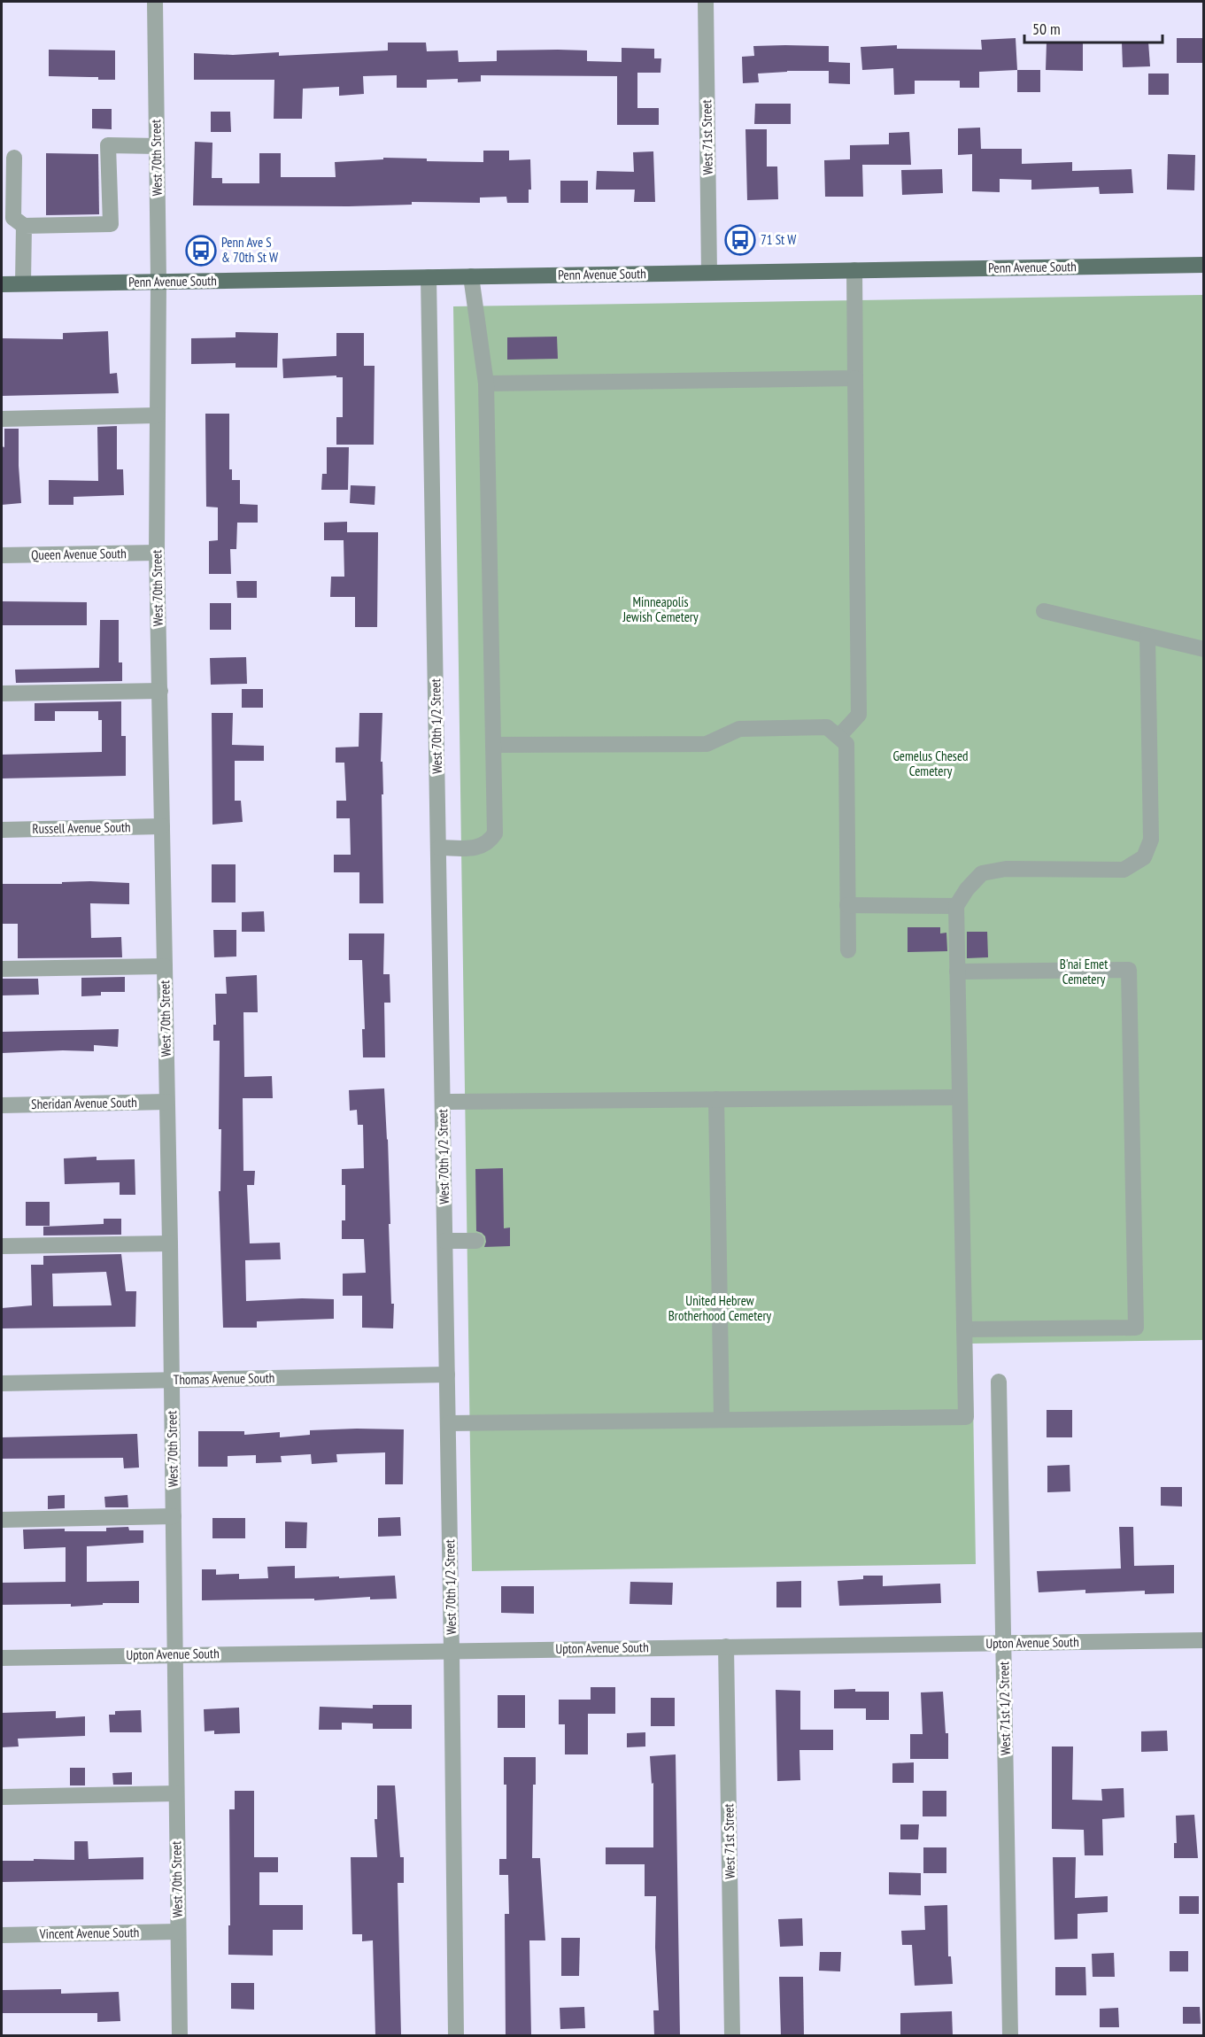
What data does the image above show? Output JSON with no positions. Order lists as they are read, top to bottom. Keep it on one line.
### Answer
{"streets":{"main road":["Penn Avenue South"],"street":["West 71st Street","West 70th Street","Queen Avenue South","West 70th 1/2 Street","Russell Avenue South","Sheridan Avenue South","Thomas Avenue South","Upton Avenue South","West 71st 1/2 Street","Vincent Avenue South"]},"crossings":[["West 71st Street","Penn Avenue South"],["West 71st Street","Upton Avenue South"],["West 70th Street","Penn Avenue South"],["West 70th Street","Queen Avenue South"],["West 70th Street","Russell Avenue South"],["West 70th Street","Sheridan Avenue South"],["West 70th Street","Thomas Avenue South"],["West 70th Street","Upton Avenue South"],["West 70th Street","Vincent Avenue South"],["Penn Avenue South","West 70th 1/2 Street"],["West 70th 1/2 Street","Thomas Avenue South"],["West 70th 1/2 Street","Upton Avenue South"],["Upton Avenue South","West 71st 1/2 Street"]],"parks":["Minneapolis Jewish Cemetery","Gemelus Chesed Cemetery","B'nai Emet Cemetery","United Hebrew Brotherhood Cemetery"],"places":{"bus stop":["71 St W","Penn Ave S & 70th St W"]},"scale_bar":"50 m"}
